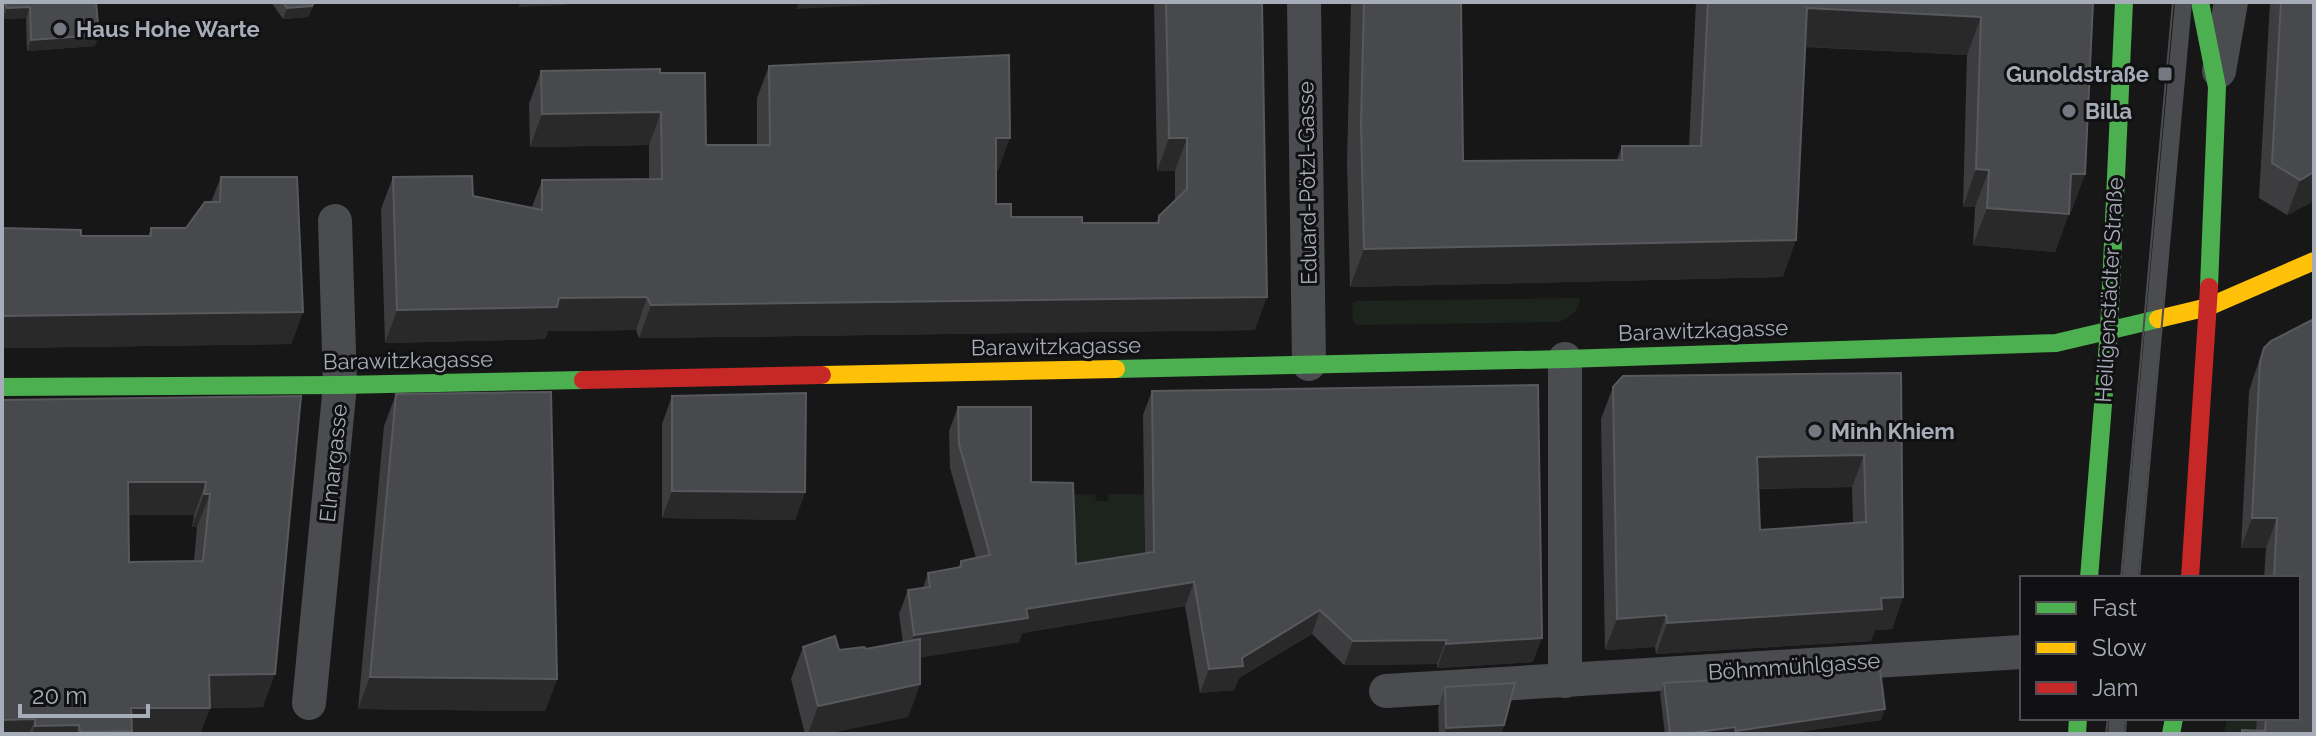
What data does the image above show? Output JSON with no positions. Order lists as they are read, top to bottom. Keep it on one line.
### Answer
{"streets":{"main road":["Heiligenstädter Straße","Barawitzkagasse"],"street":["Eduard-Pötzl-Gasse","Elmargasse","Böhmmühlgasse"]},"crossings":[["Eduard-Pötzl-Gasse","Barawitzkagasse"],["Heiligenstädter Straße","Barawitzkagasse"],["Barawitzkagasse","Elmargasse"]],"places":{"other":["Haus Hohe Warte","Billa","Minh Khiem"],"transit":["Gunoldstraße"]},"legend":["Fast","Slow","Jam"],"scale_bar":"20 m"}
